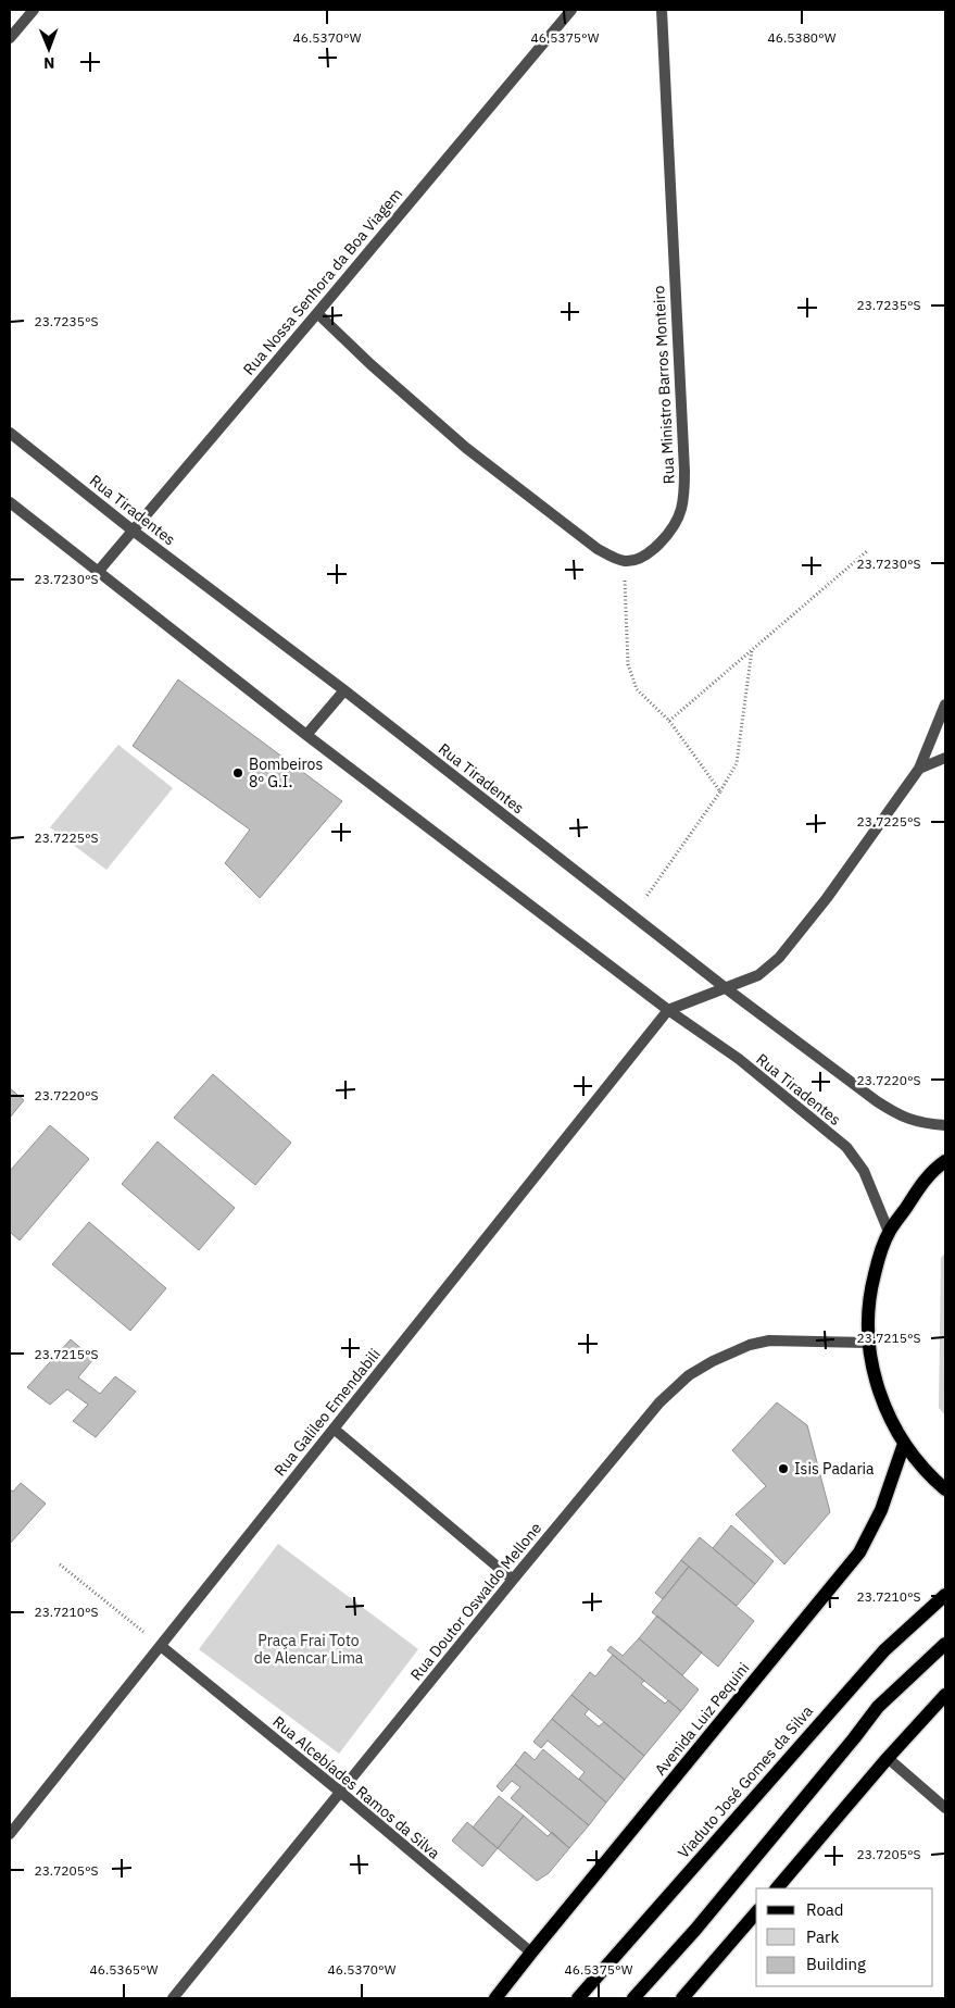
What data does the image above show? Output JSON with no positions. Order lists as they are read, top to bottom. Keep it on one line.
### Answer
{"streets":{"main road":["Avenida Luiz Pequini","Viaduto José Gomes da Silva"],"street":["Rua Nossa Senhora da Boa Viagem","Rua Ministro Barros Monteiro","Rua Tiradentes","Rua Galileo Emendabili","Rua Doutor Oswaldo Mellone","Rua Alcebíades Ramos da Silva"]},"crossings":[["Rua Nossa Senhora da Boa Viagem","Rua Tiradentes"],["Rua Tiradentes","Rua Galileo Emendabili"],["Rua Galileo Emendabili","Rua Alcebíades Ramos da Silva"],["Rua Doutor Oswaldo Mellone","Rua Alcebíades Ramos da Silva"],["Avenida Luiz Pequini","Rua Alcebíades Ramos da Silva"]],"parks":["Praça Frai Toto de Alencar Lima"],"places":["Bombeiros 8º G.I.","Isis Padaria"],"legend":["Road","Park","Building"],"north":"bottom","coordinates":["46.5370°W","46.5375°W","46.5380°W","23.7235°S","23.7230°S","23.7225°S","23.7220°S","23.7215°S","23.7210°S","23.7205°S","46.5365°W"]}
